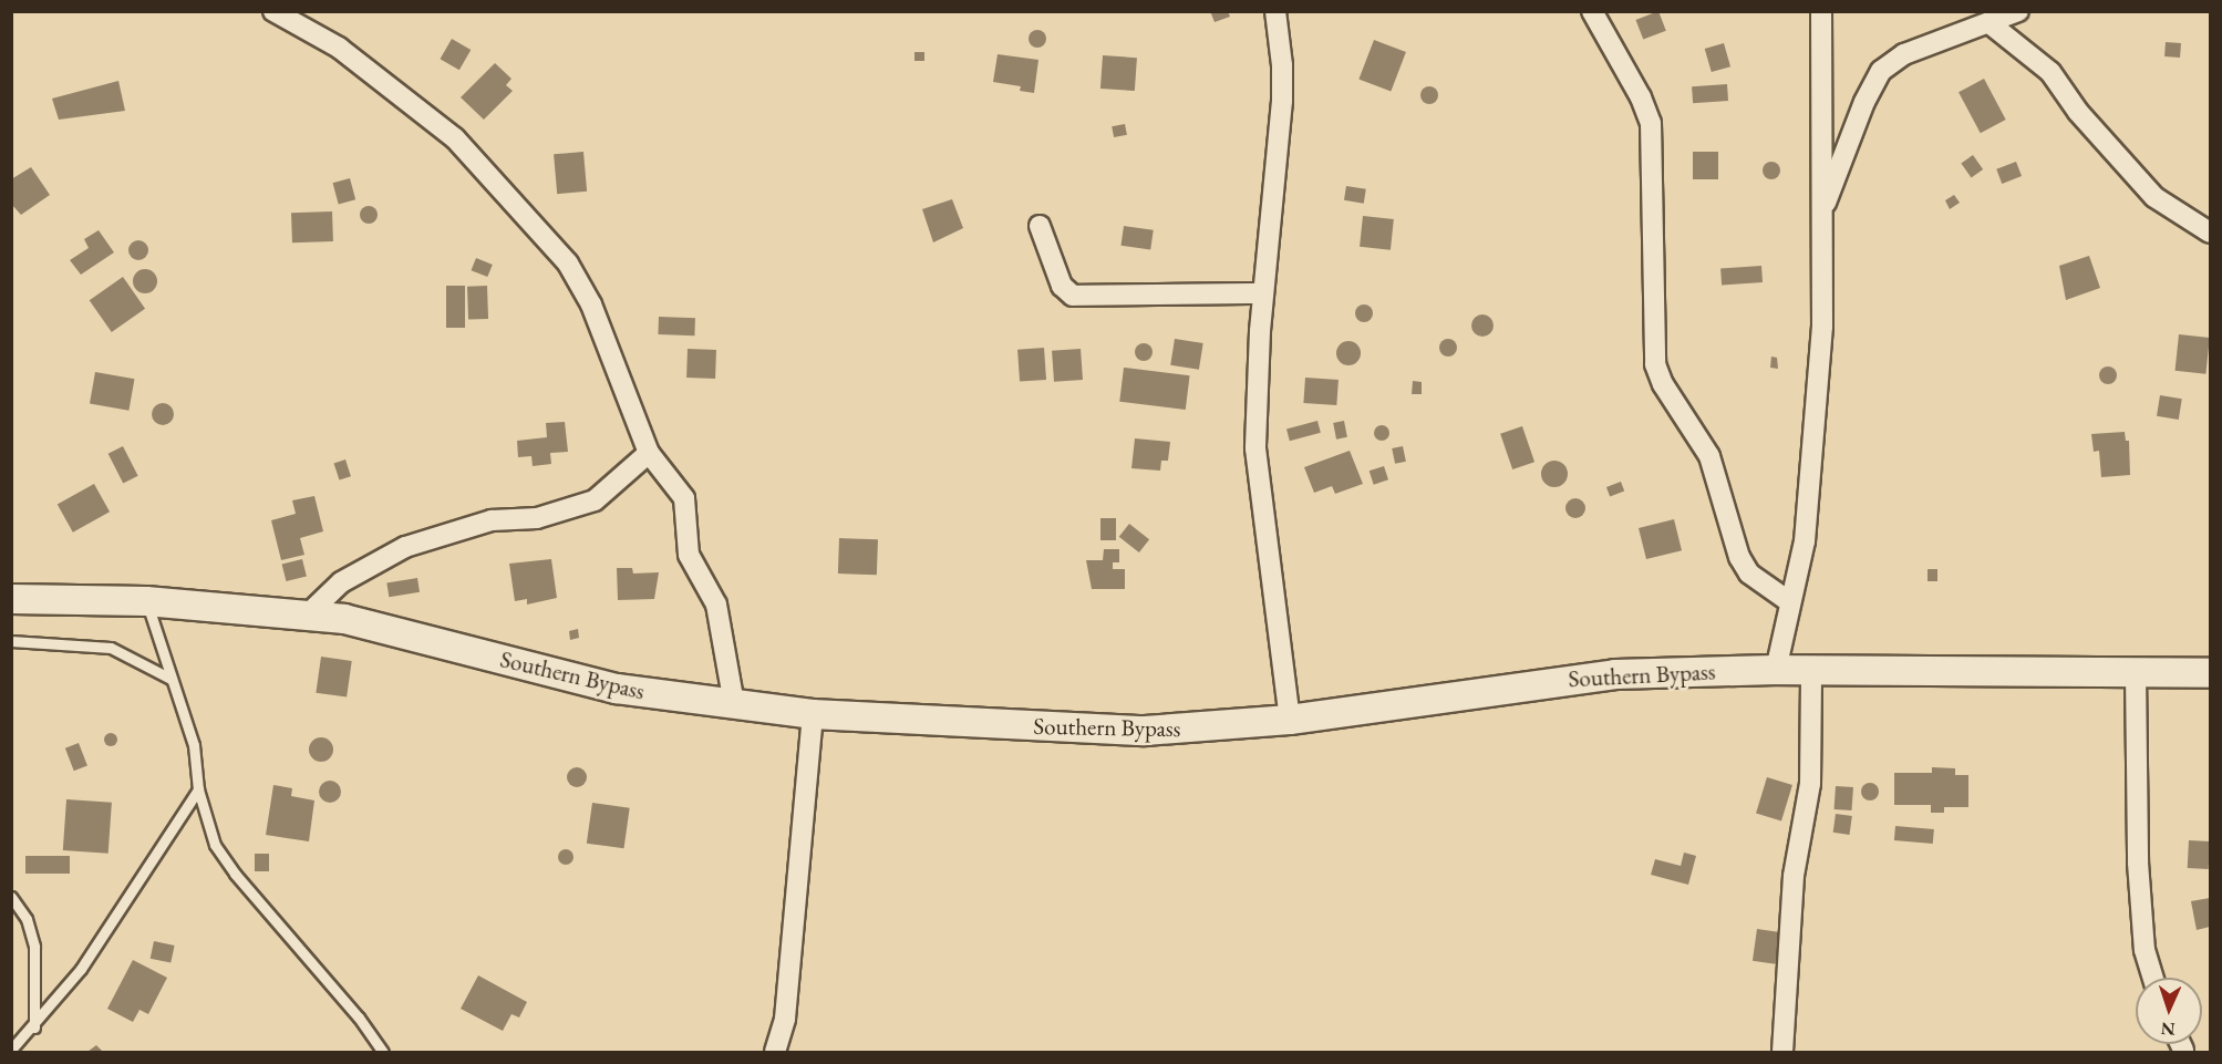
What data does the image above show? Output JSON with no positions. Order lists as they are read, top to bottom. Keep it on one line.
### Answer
{"streets":{"street":["Southern Bypass"]},"north":"bottom"}
